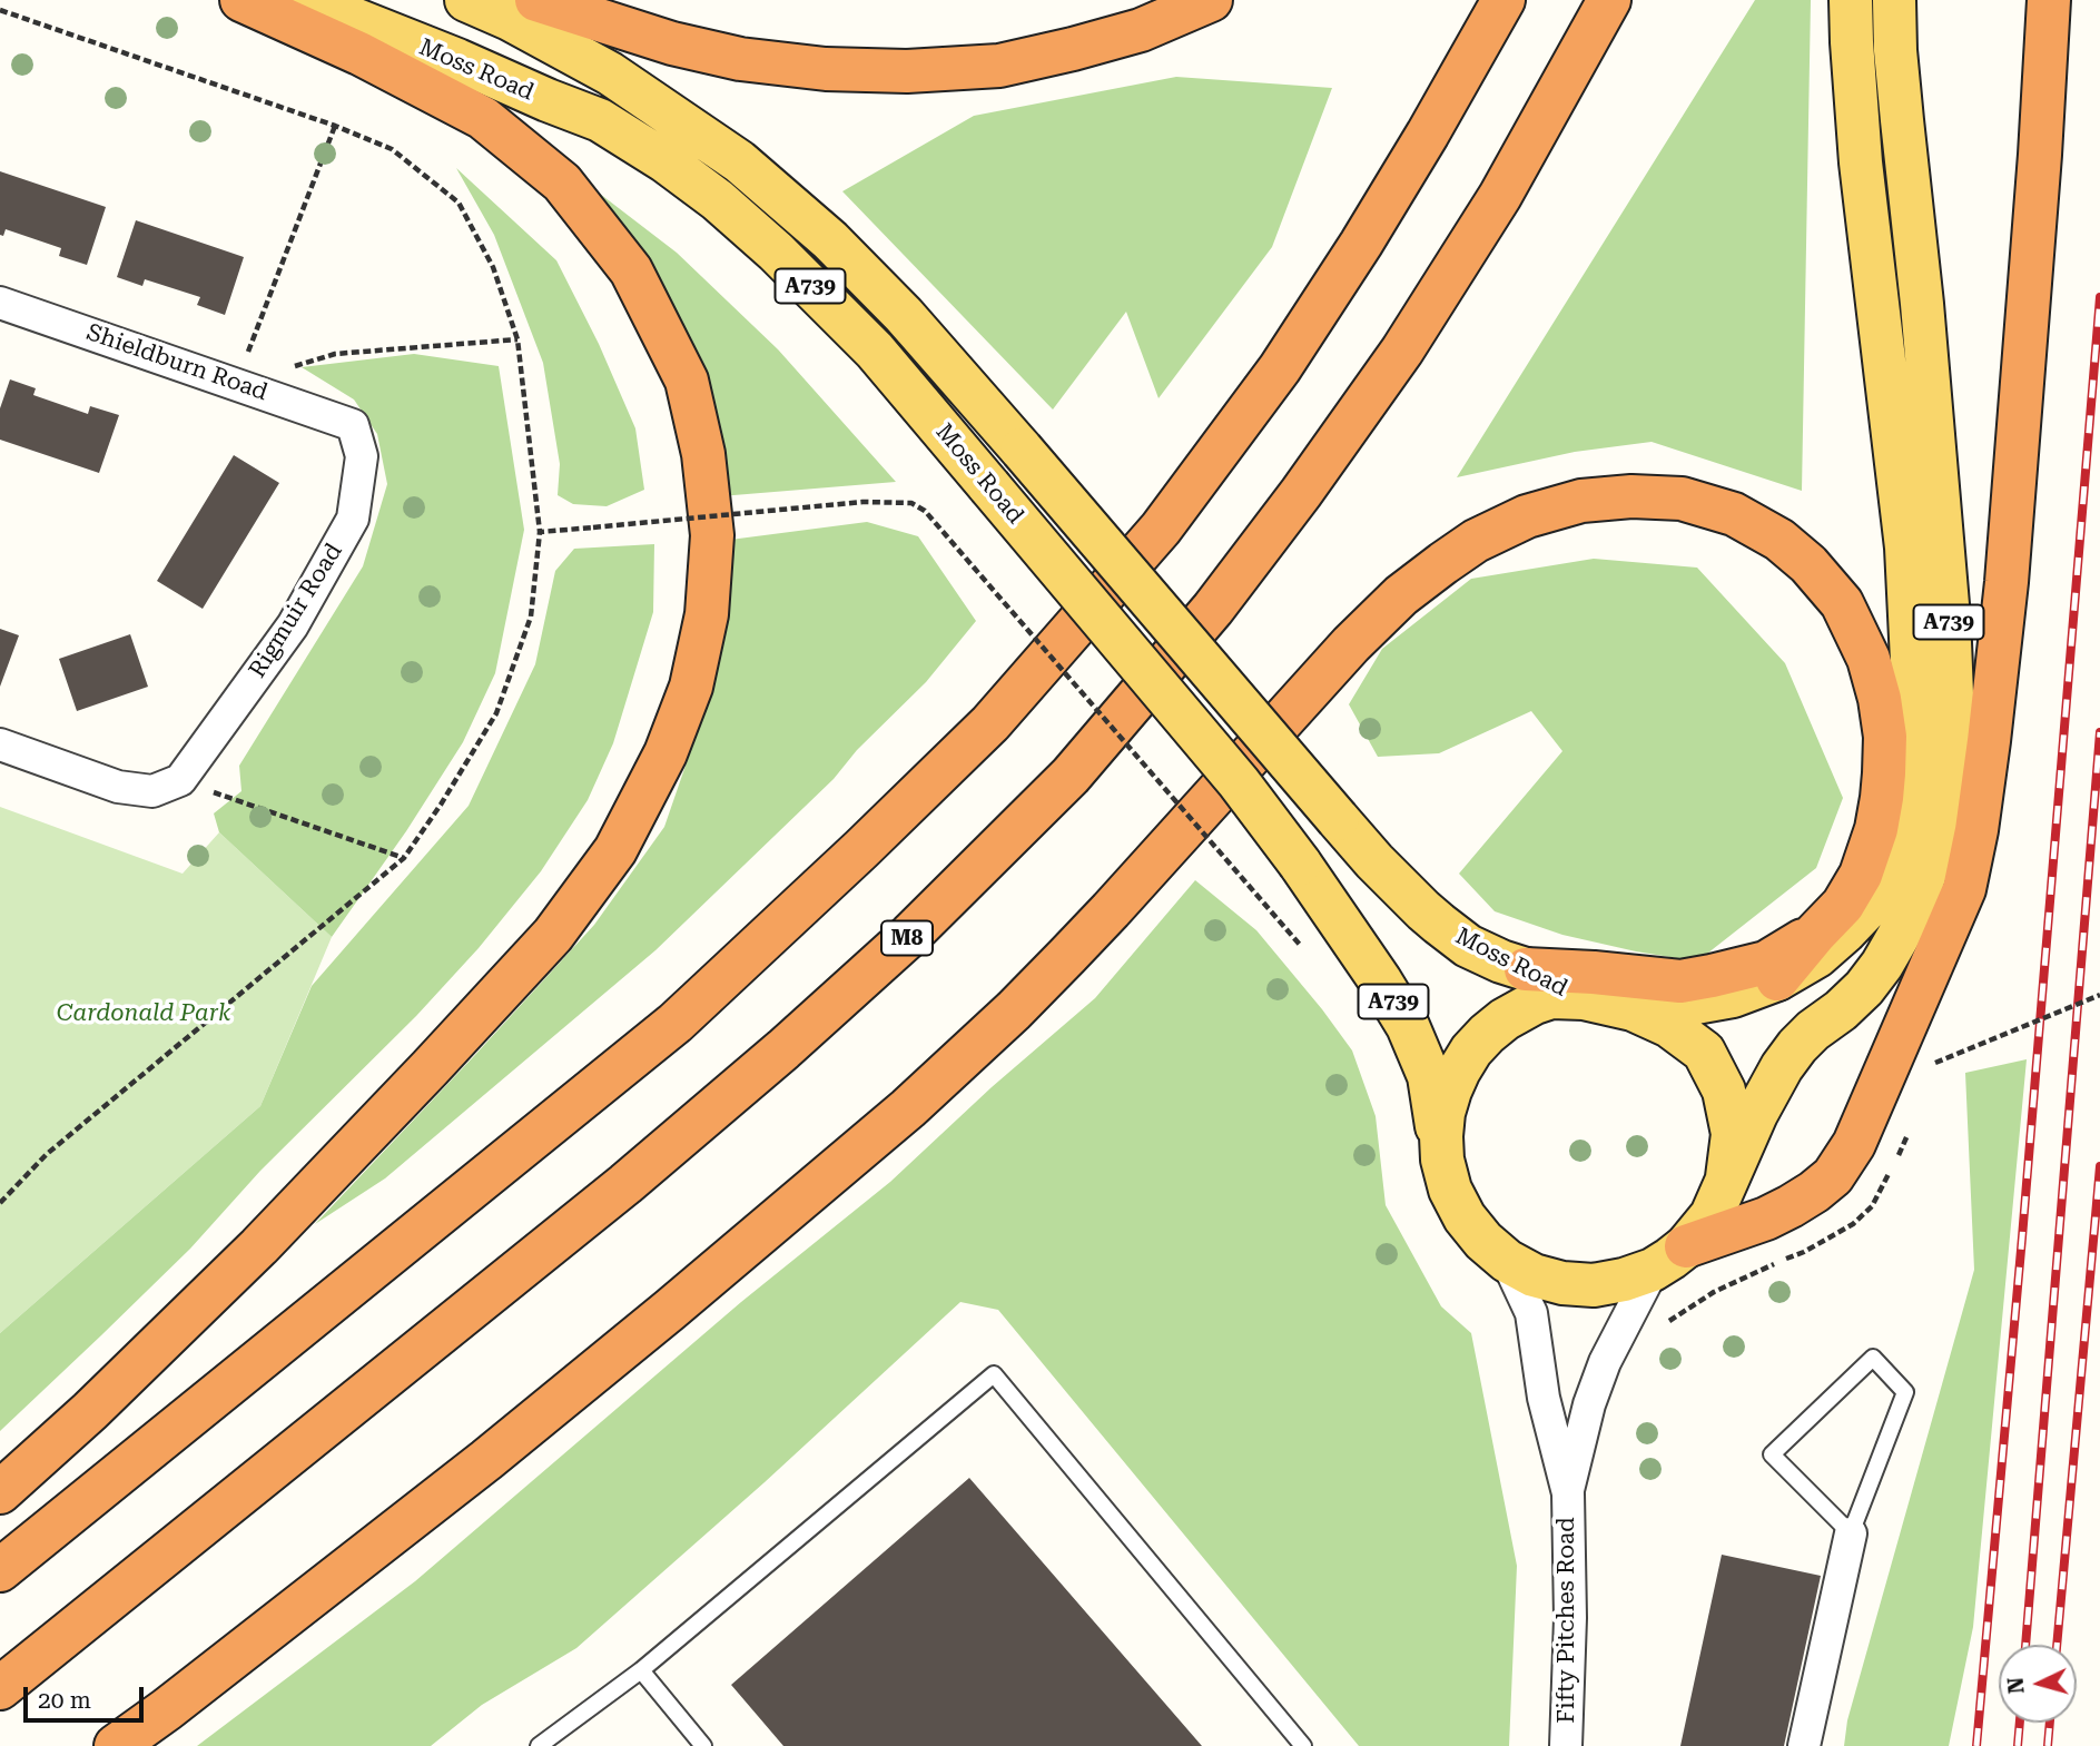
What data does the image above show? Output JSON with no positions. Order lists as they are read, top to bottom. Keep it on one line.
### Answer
{"streets":{"highway":["M8"],"main road":["Moss Road","A739"],"street":["Shieldburn Road","Rigmuir Road","Fifty Pitches Road"]},"crossings":[["Shieldburn Road","Rigmuir Road"]],"parks":["Cardonald Park"],"scale_bar":"20 m","north":"left"}
